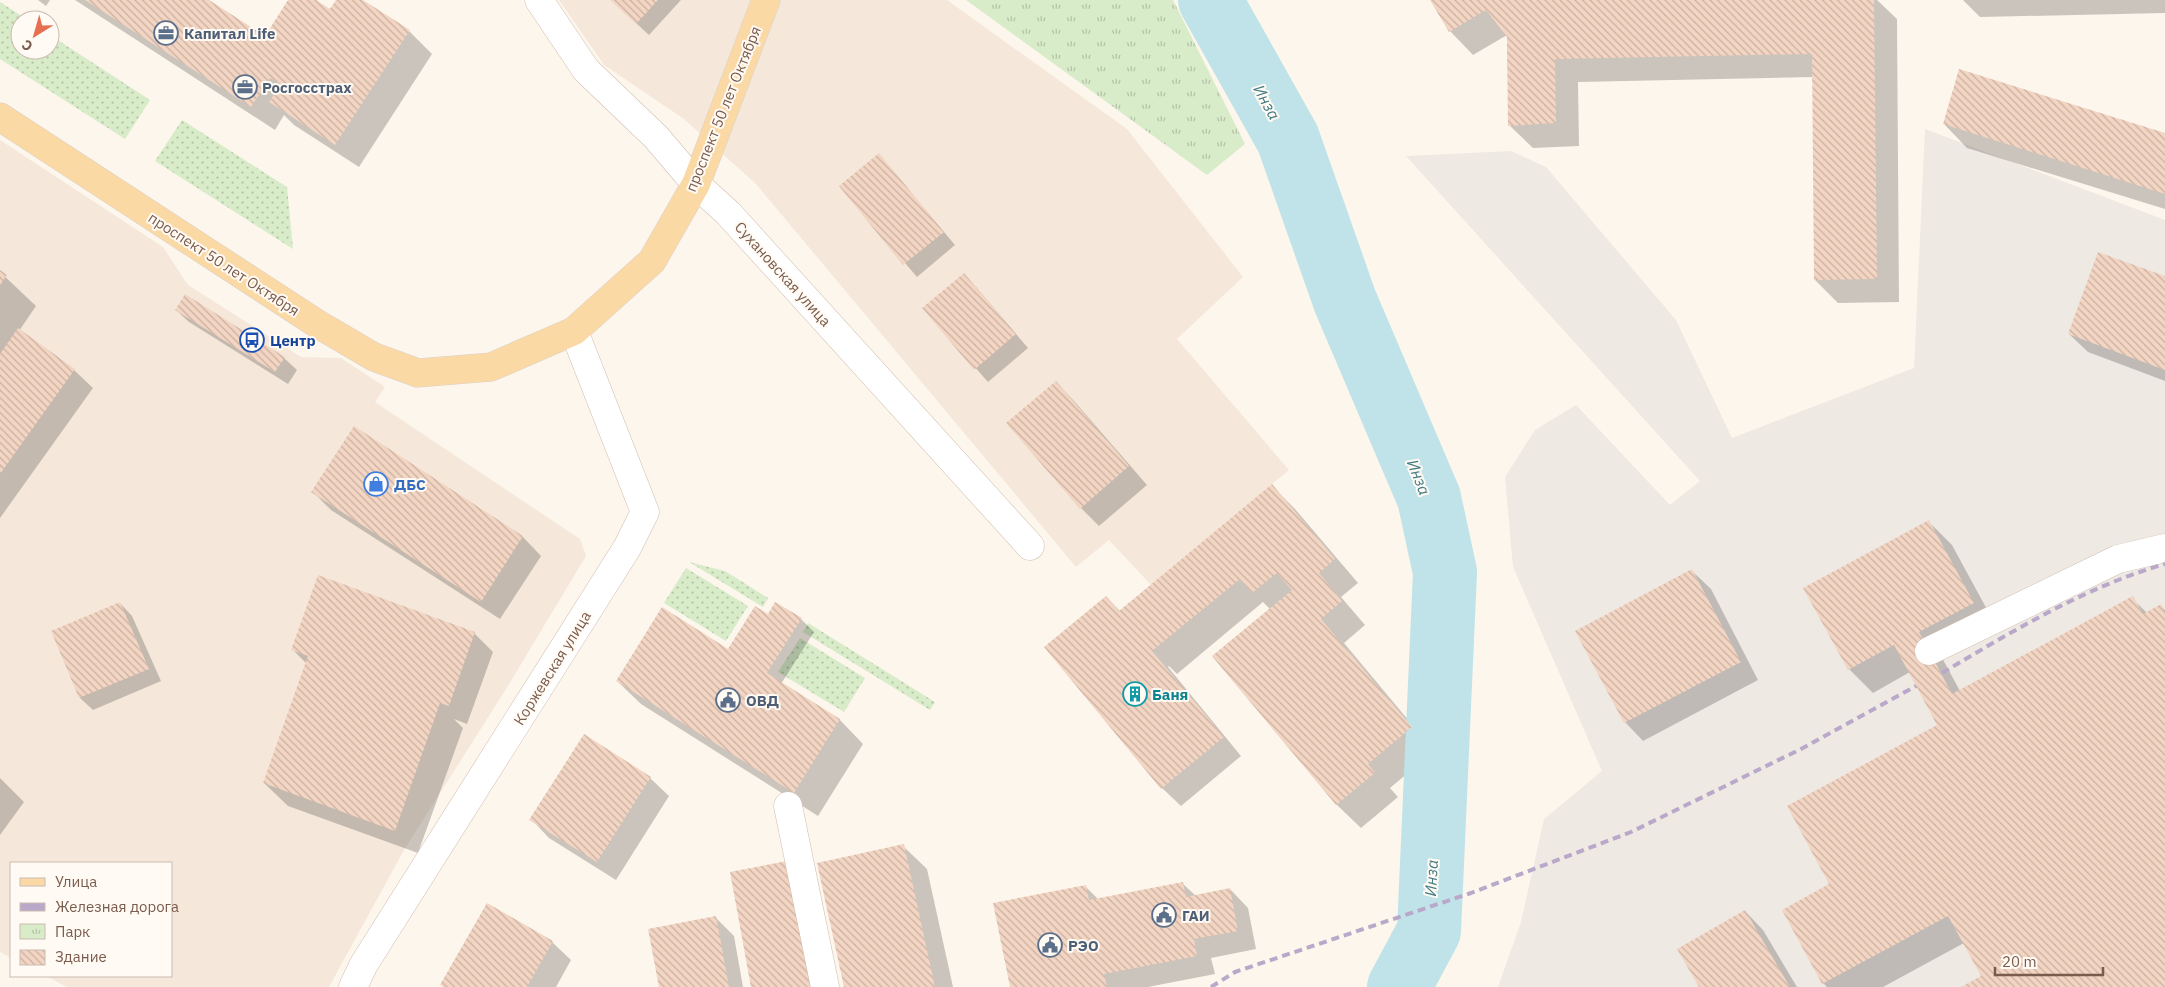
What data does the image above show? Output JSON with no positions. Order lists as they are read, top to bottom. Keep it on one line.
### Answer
{"streets":{"main road":["проспект 50 лет Октября"],"street":["Сухановская улица","Коржевская улица"]},"crossings":[["проспект 50 лет Октября","Сухановская улица"],["проспект 50 лет Октября","Коржевская улица"]],"water":["Инза"],"places":{"office":["Капитал Life","Росгосстрах"],"bus stop":["Центр"],"shop":["ДБС"],"building":["Баня"],"public building":["ОВД","ГАИ","РЭО"]},"legend":["Улица","Железная дорога","Парк","Здание"],"scale_bar":"20 m","north":"bottom left"}
